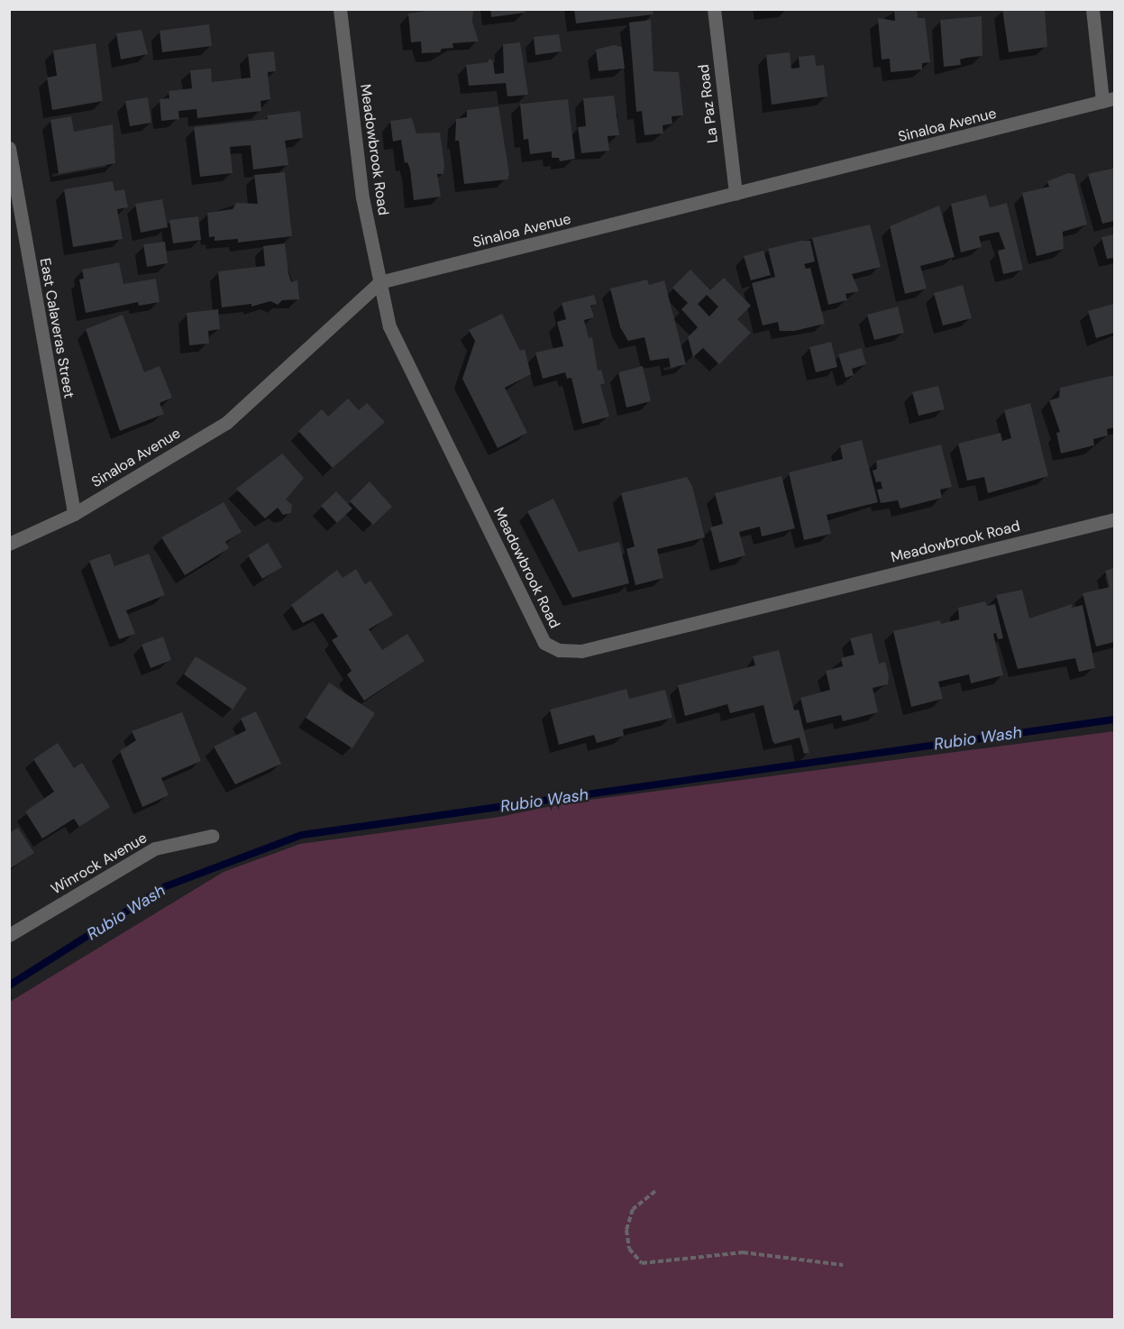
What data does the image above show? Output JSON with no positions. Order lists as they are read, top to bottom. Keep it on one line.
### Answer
{"streets":{"street":["La Paz Road","Sinaloa Avenue","Meadowbrook Road","East Calaveras Street","Winrock Avenue"]},"crossings":[["La Paz Road","Sinaloa Avenue"],["Sinaloa Avenue","Meadowbrook Road"],["Sinaloa Avenue","East Calaveras Street"]],"water":["Rubio Wash"]}
